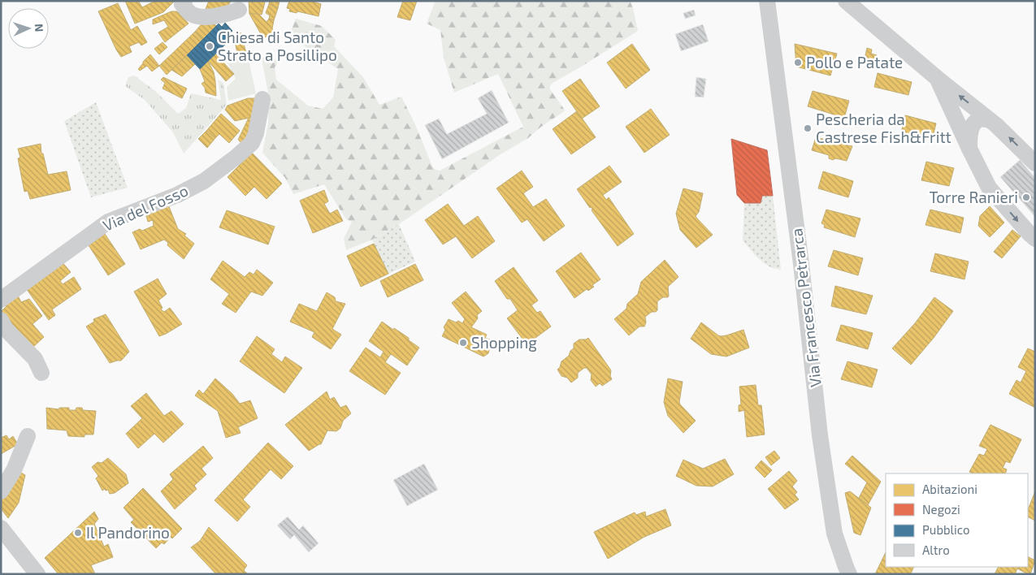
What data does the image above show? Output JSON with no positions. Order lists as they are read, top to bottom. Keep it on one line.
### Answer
{"streets":{"street":["Via del Fosso","Via Francesco Petrarca"]},"places":["Chiesa di Santo Strato a Posillipo","Pollo e Patate","Pescheria da Castrese Fish&Fritt","Torre Ranieri","Shopping","Il Pandorino"],"legend":["Abitazioni","Negozi","Pubblico","Altro"],"north":"right"}
